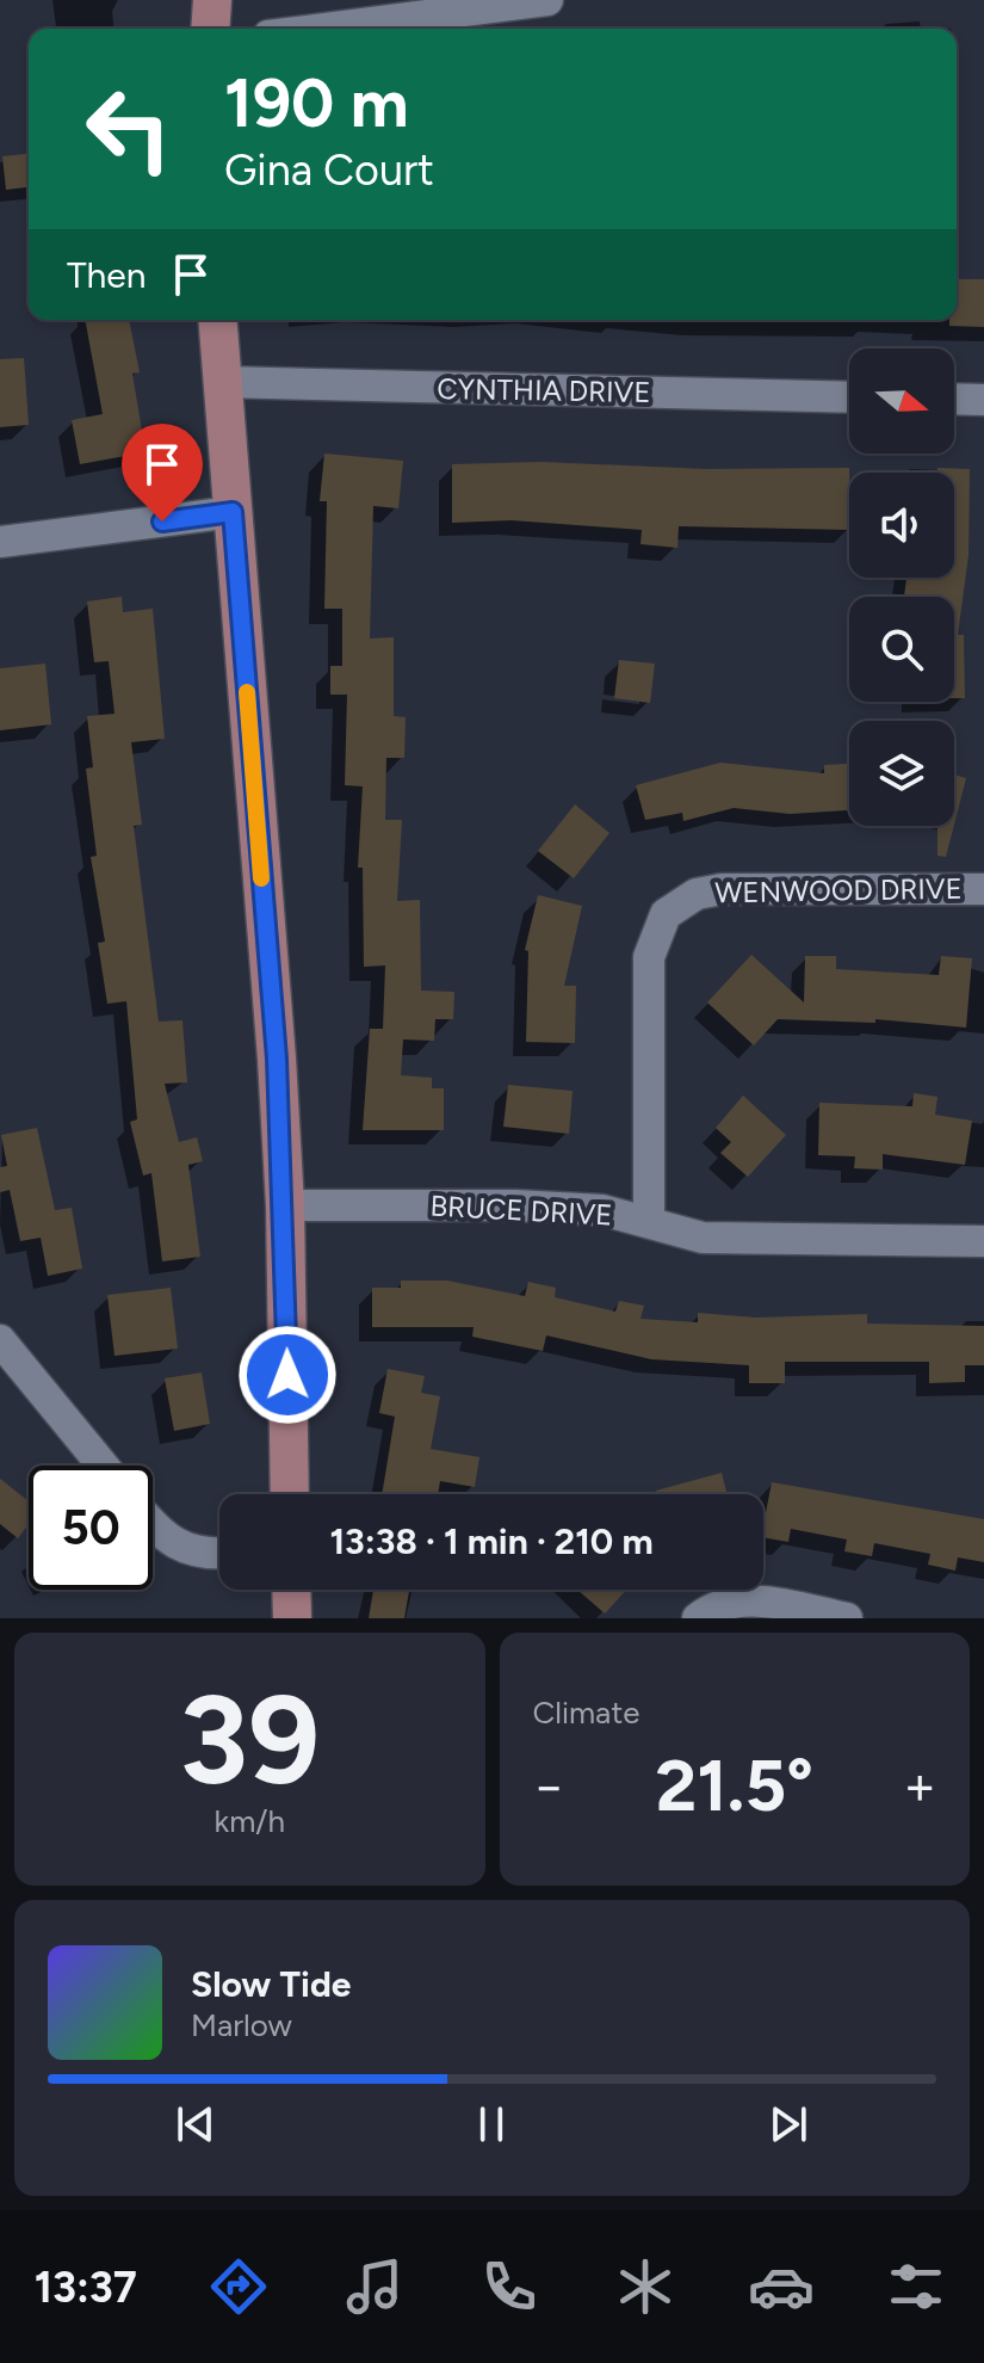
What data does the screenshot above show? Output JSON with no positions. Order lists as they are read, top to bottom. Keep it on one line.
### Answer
{"streets":{"street":["CYNTHIA DRIVE","WENWOOD DRIVE","BRUCE DRIVE"]},"crossings":[["WENWOOD DRIVE","BRUCE DRIVE"]],"north":"right","page":{"turn":["190 m","Gina Court"],"then":"Then","limit":"50","trip":"13:38 · 1 min · 210 m","tile":[["39","km/h"],"Climate"],"heat":["−","21.5°","+"],"song":["Slow Tide","Marlow"],"tabs":"13:37"}}
